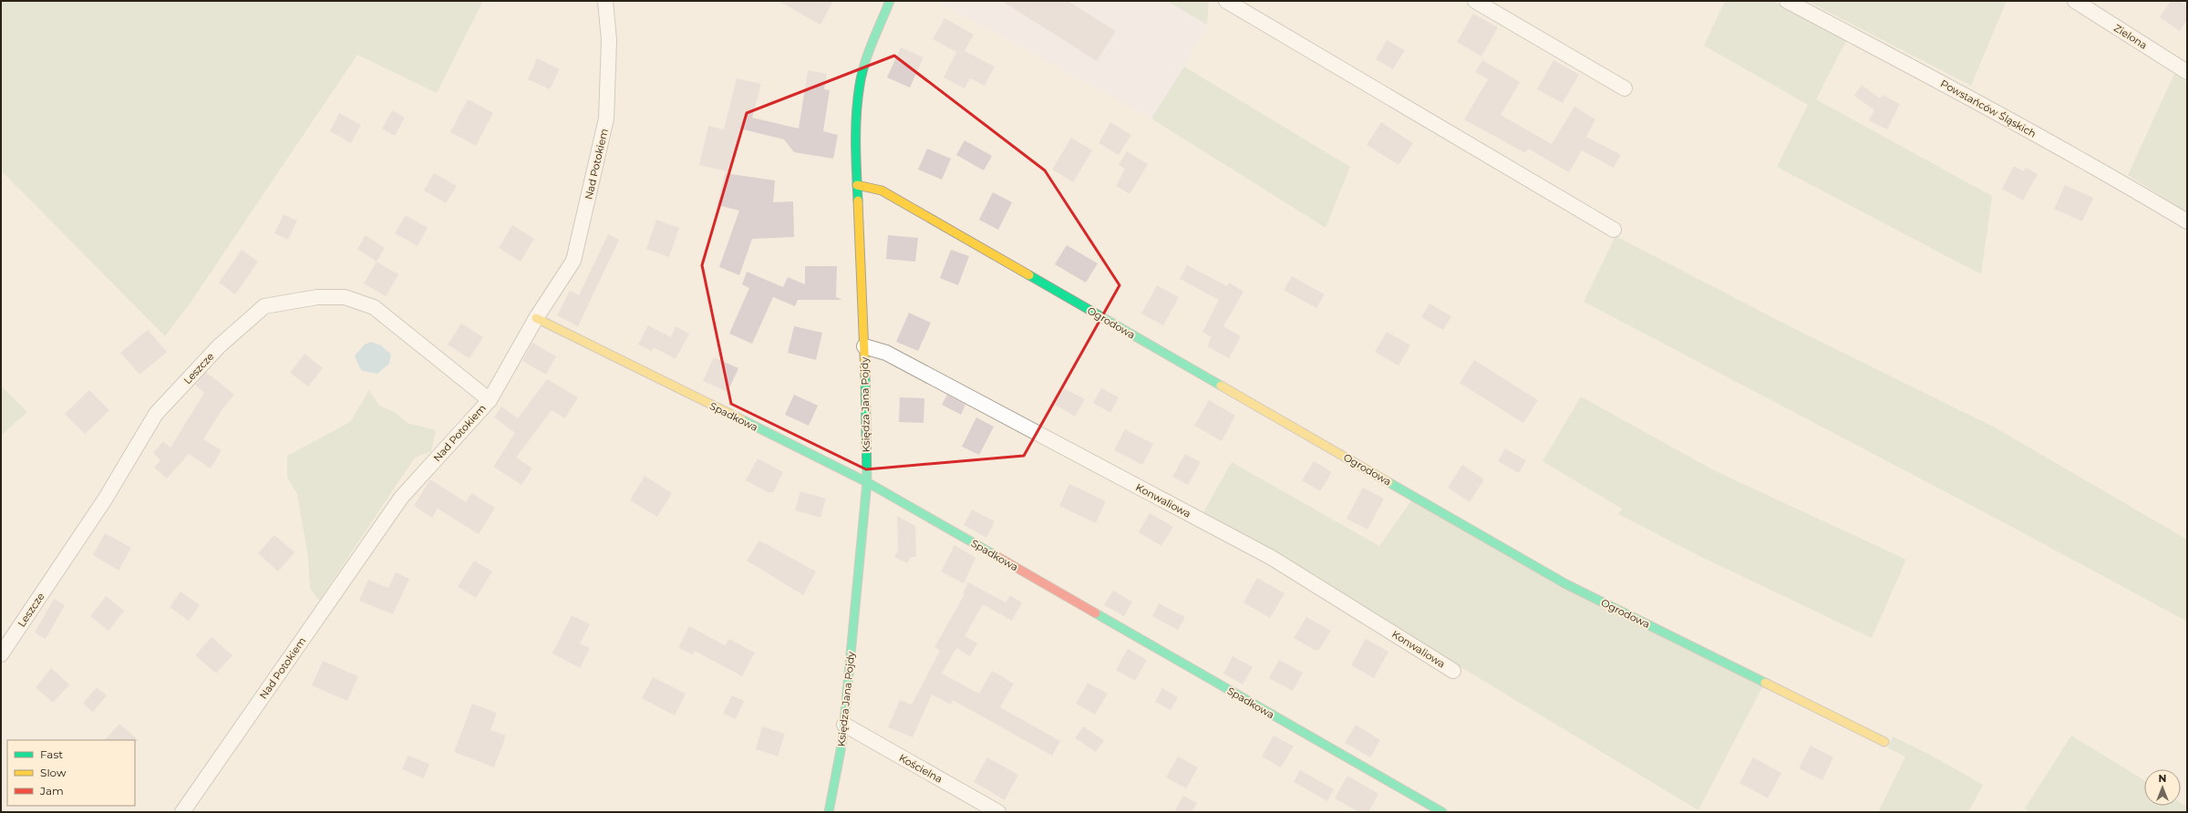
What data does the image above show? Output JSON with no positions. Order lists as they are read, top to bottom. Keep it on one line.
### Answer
{"streets":{"street":["Zielona","Powstańców Śląskich","Nad Potokiem","Ogrodowa","Leszcze","Księdza Jana Pojdy","Spadkowa","Konwaliowa","Kościelna"]},"crossings":[["Nad Potokiem","Leszcze"],["Nad Potokiem","Spadkowa"],["Ogrodowa","Księdza Jana Pojdy"],["Księdza Jana Pojdy","Spadkowa"],["Księdza Jana Pojdy","Konwaliowa"],["Księdza Jana Pojdy","Kościelna"]],"legend":["Fast","Slow","Jam"],"north":"top"}
